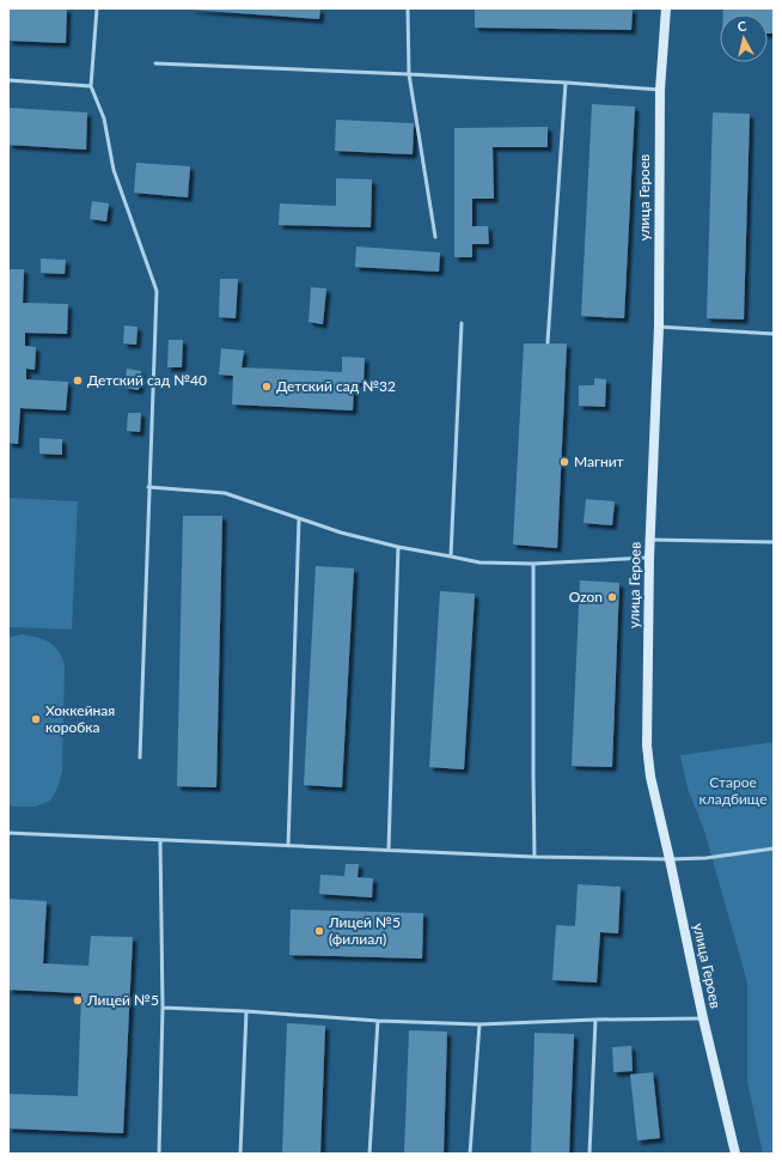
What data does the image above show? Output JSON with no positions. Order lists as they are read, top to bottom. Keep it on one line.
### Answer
{"streets":{"street":["улица Героев"]},"parks":["Старое кладбище"],"places":["Детский сад №40","Детский сад №32","Магнит","Ozon","Хоккейная коробка","Лицей №5 (филиал)","Лицей №5"],"north":"top"}
